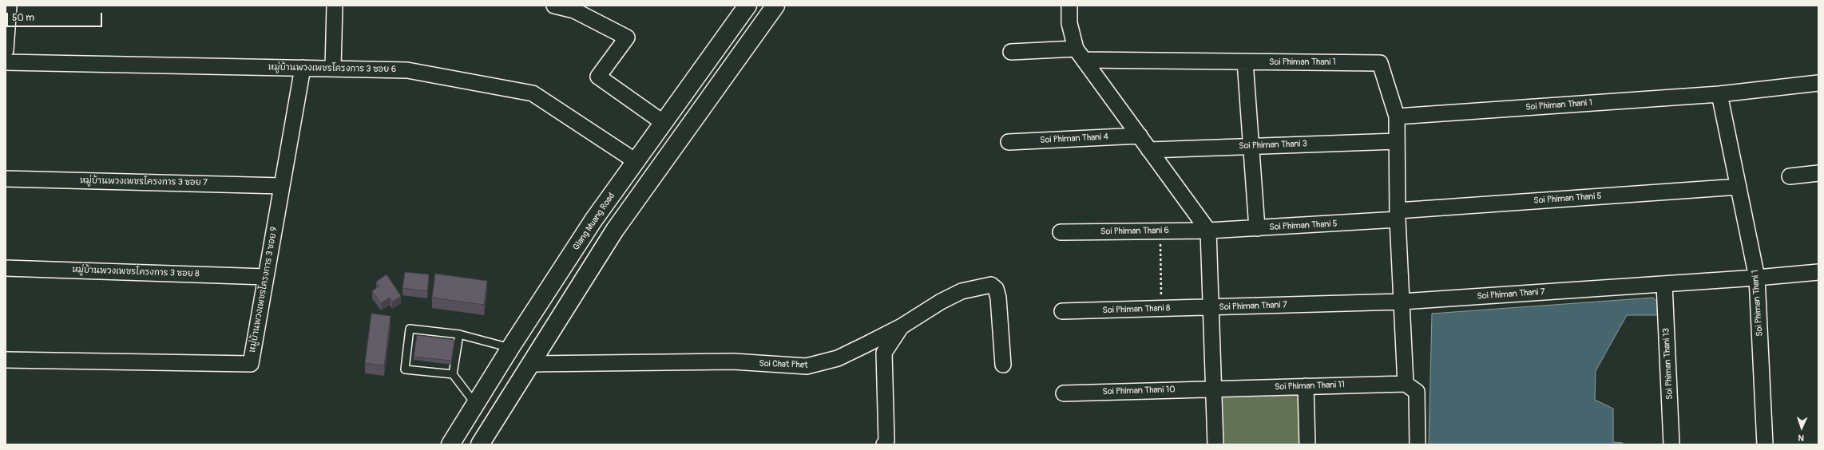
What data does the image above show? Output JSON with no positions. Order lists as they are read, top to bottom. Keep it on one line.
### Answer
{"streets":{"main road":["Glang Muang Road"],"street":["Soi Phiman Thani 1","หมู่บ้านพวงเพชรโครงการ 3 ซอย 6","Soi Phiman Thani 4","Soi Phiman Thani 3","หมู่บ้านพวงเพชรโครงการ 3 ซอย 7","Soi Phiman Thani 5","Soi Phiman Thani 6","หมู่บ้านพวงเพชรโครงการ 3 ซอย 8","หมู่บ้านพวงเพชรโครงการ 3 ซอย 9","Soi Phiman Thani 7","Soi Phiman Thani 8","Soi Phiman Thani 13","Soi Chat Phet","Soi Phiman Thani 11","Soi Phiman Thani 10"]},"crossings":[["Soi Phiman Thani 1","Soi Phiman Thani 5"],["Soi Phiman Thani 1","Soi Phiman Thani 7"],["หมู่บ้านพวงเพชรโครงการ 3 ซอย 6","Glang Muang Road"],["หมู่บ้านพวงเพชรโครงการ 3 ซอย 6","หมู่บ้านพวงเพชรโครงการ 3 ซอย 9"],["หมู่บ้านพวงเพชรโครงการ 3 ซอย 7","หมู่บ้านพวงเพชรโครงการ 3 ซอย 9"],["Soi Phiman Thani 5","Soi Phiman Thani 6"],["หมู่บ้านพวงเพชรโครงการ 3 ซอย 8","หมู่บ้านพวงเพชรโครงการ 3 ซอย 9"],["Soi Phiman Thani 7","Soi Phiman Thani 8"],["Soi Phiman Thani 7","Soi Phiman Thani 13"],["Soi Phiman Thani 11","Soi Phiman Thani 10"]],"scale_bar":"50 m","north":"bottom"}
